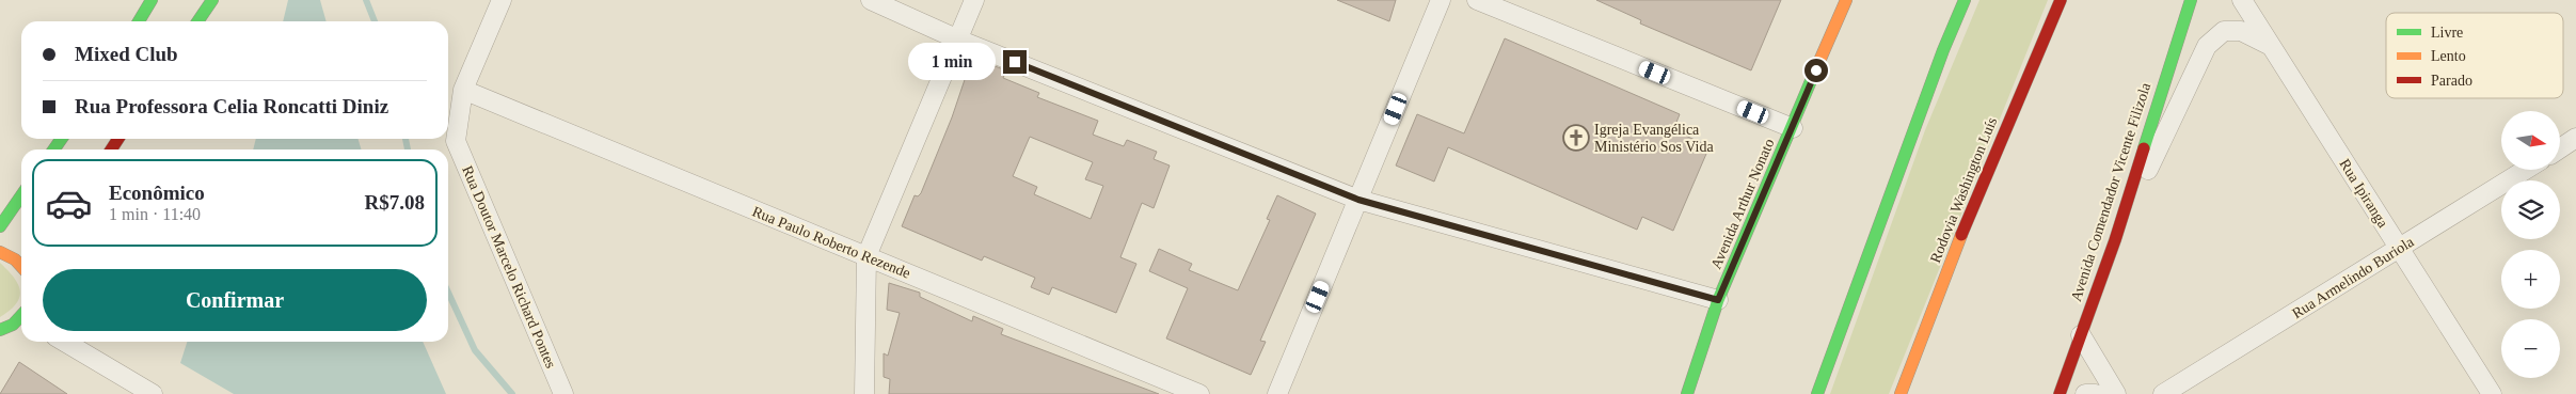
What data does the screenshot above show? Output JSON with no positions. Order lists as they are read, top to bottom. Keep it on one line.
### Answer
{"streets":{"main road":["Rodovia Washington Luís","Avenida Comendador Vicente Filizola","Avenida Arthur Nonato"],"street":["Rua Ipiranga","Rua Paulo Roberto Rezende","Rua Doutor Marcelo Richard Pontes","Rua Armelindo Buriola"]},"crossings":[["Rua Ipiranga","Rua Armelindo Buriola"],["Rua Paulo Roberto Rezende","Rua Doutor Marcelo Richard Pontes"]],"places":{"church":["Igreja Evangélica Ministério Sos Vida"]},"legend":["Livre","Lento","Parado"],"north":"right","page":{"banner":["Mixed Club","Rua Professora Celia Roncatti Diniz"],"bubble":"1 min","map_buttons":["+","−"],"list":[{"name":"Econômico","note":"1 min · 11:40","value":"R$7.08"}],"buttons":"Confirmar"}}
